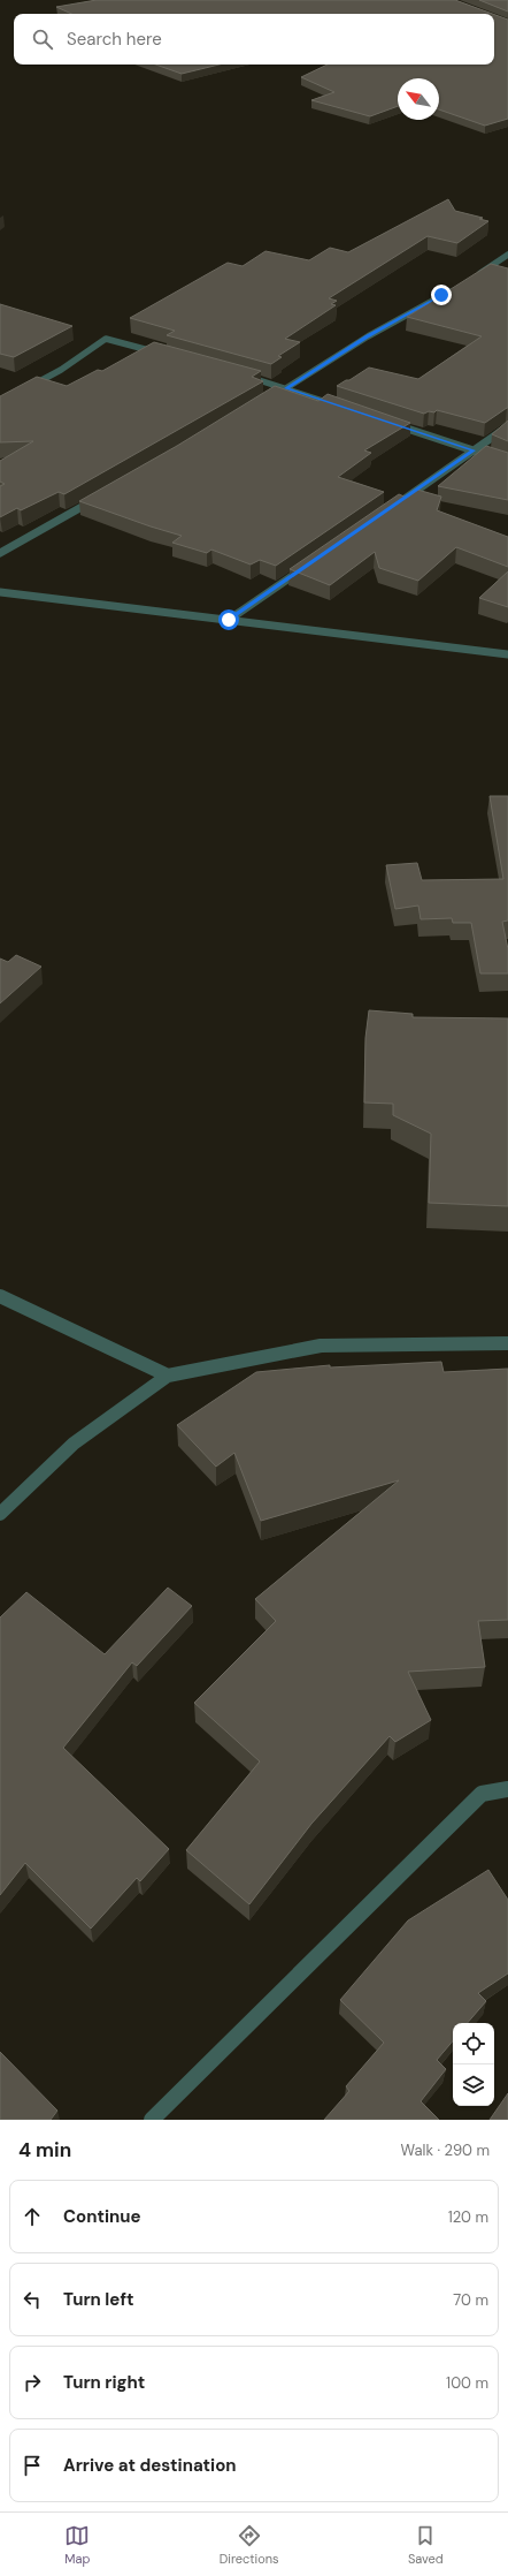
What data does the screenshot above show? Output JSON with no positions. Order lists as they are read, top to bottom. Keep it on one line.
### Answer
{"north":"top left","page":{"search":"Search here","heading":["4 min","Walk · 290 m"],"list":[["Continue","120 m"],["Turn left","70 m"],["Turn right","100 m"],"Arrive at destination"],"nav":["Map","Directions","Saved"]}}
